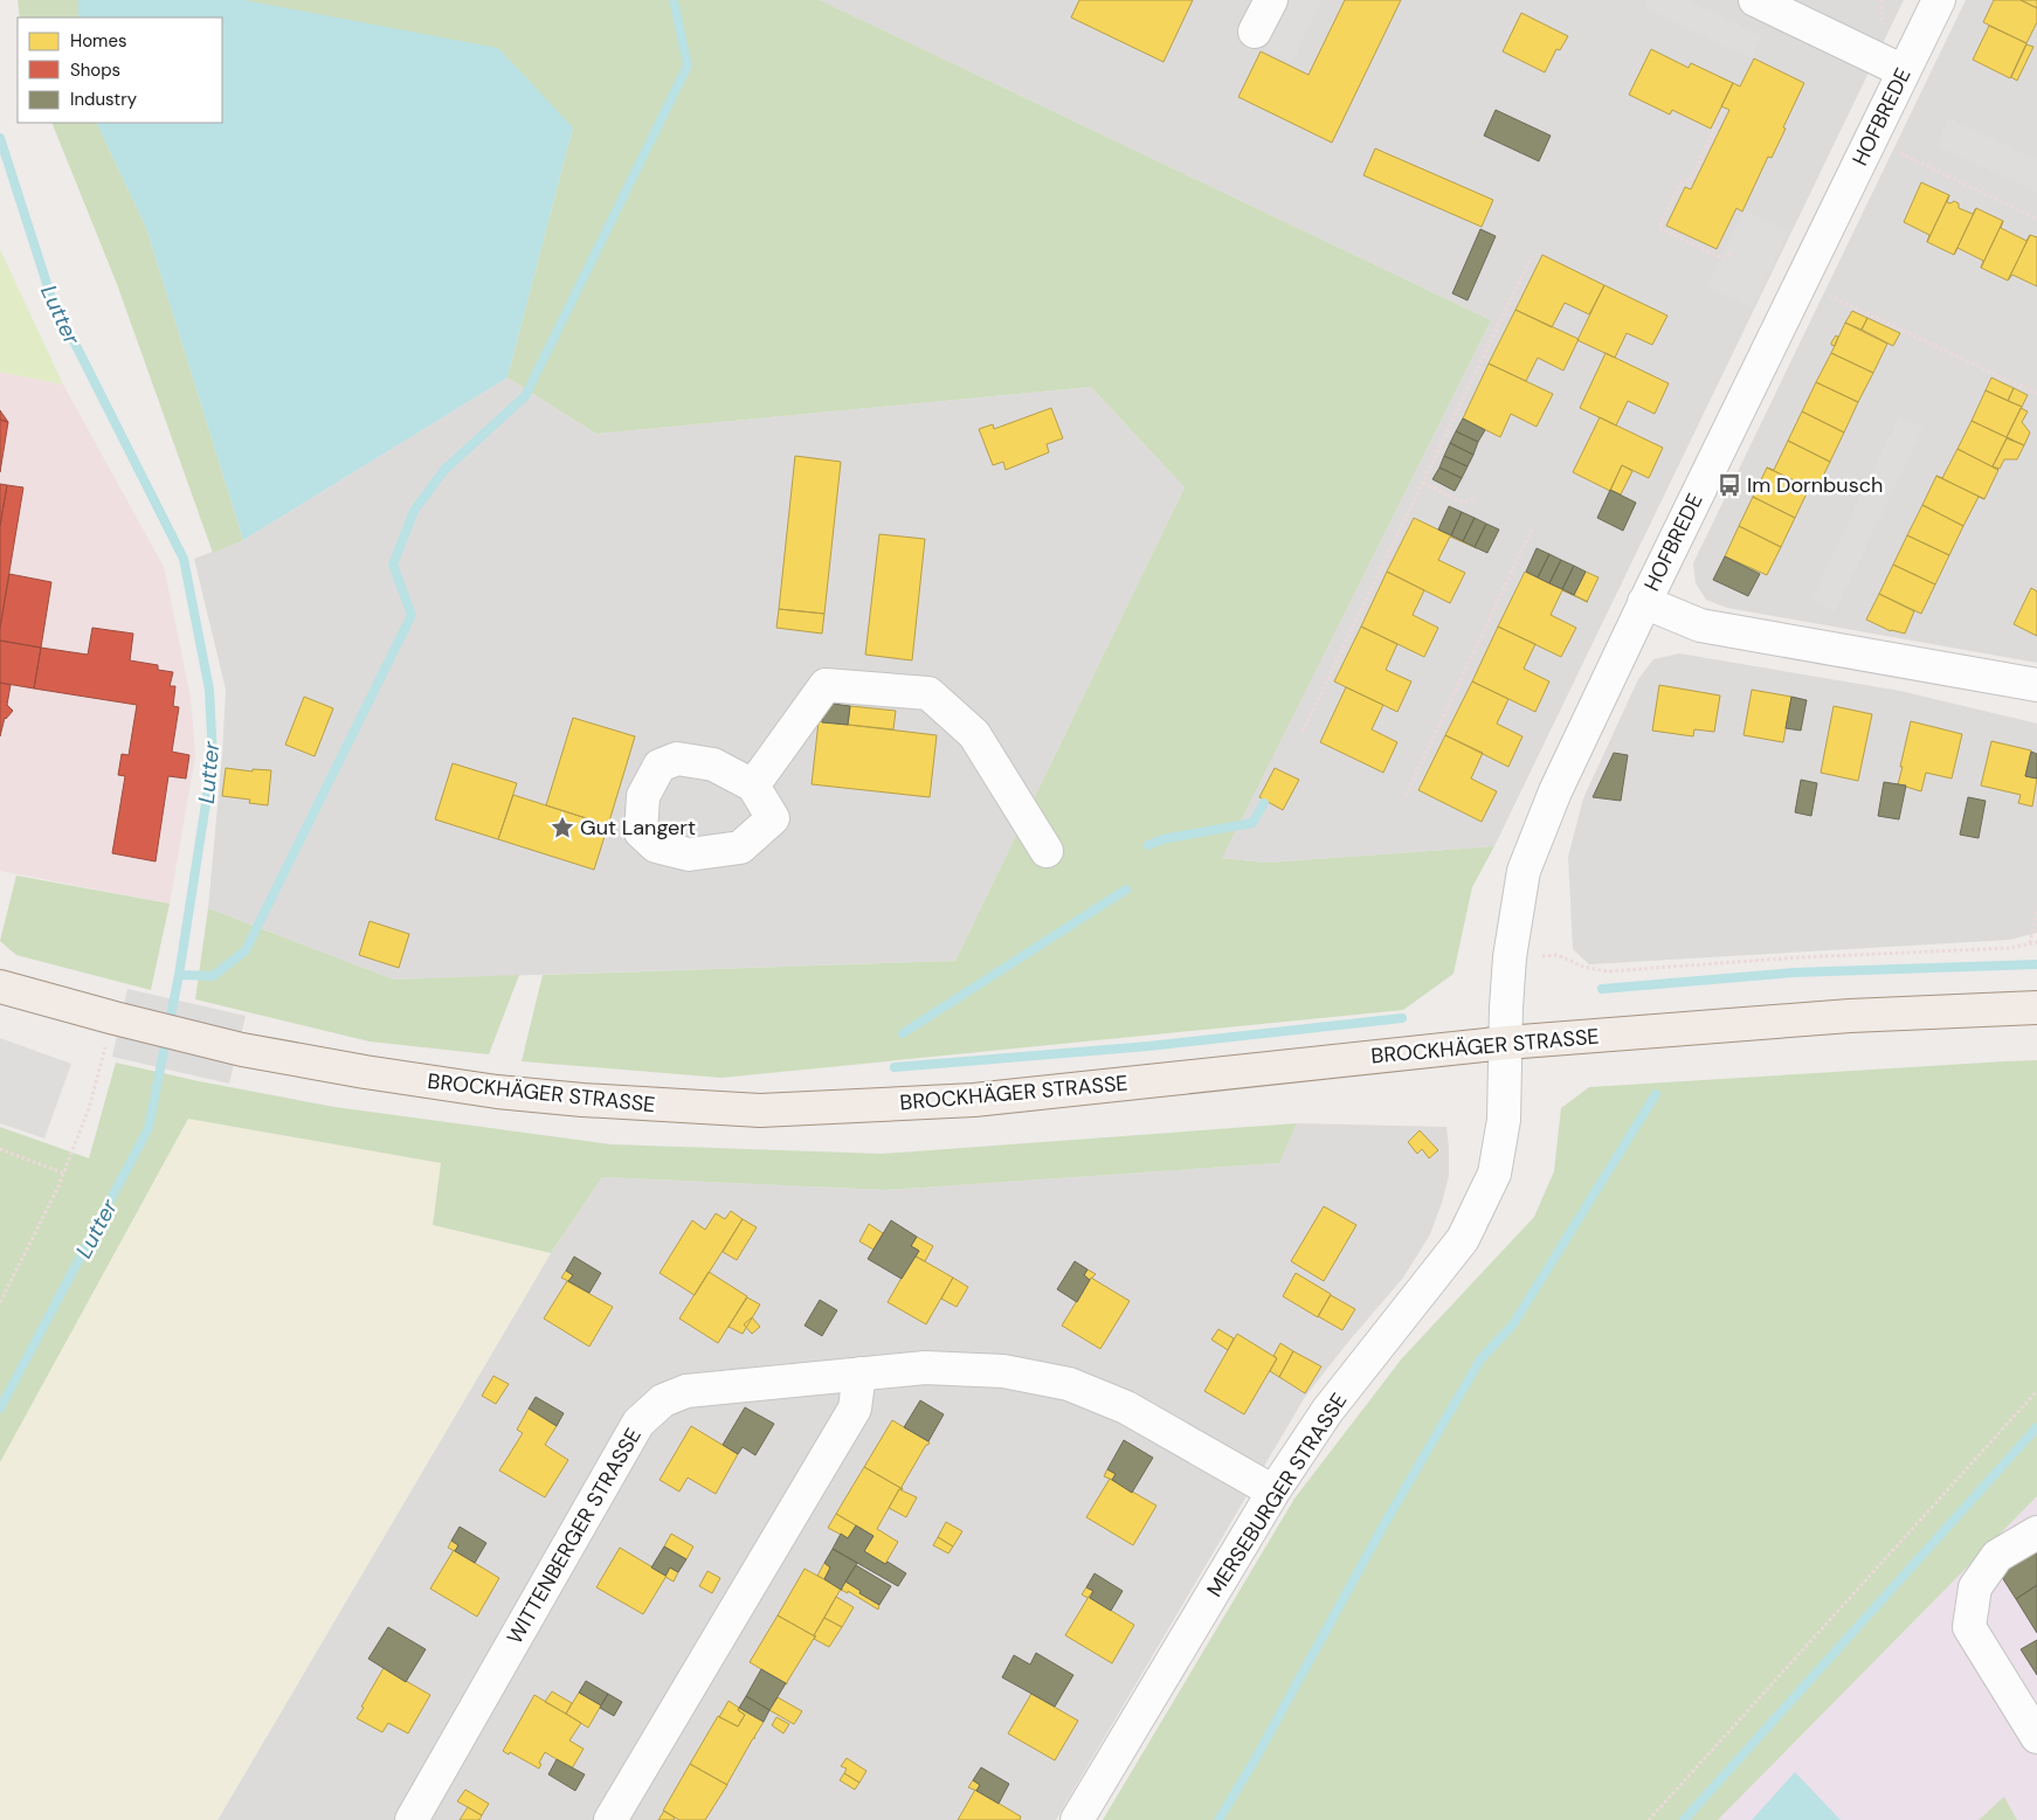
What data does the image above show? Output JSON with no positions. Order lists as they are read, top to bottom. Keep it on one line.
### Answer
{"streets":{"main road":["BROCKHÄGER STRASSE"],"street":["HOFBREDE","MERSEBURGER STRASSE","WITTENBERGER STRASSE"]},"crossings":[["HOFBREDE","BROCKHÄGER STRASSE"],["HOFBREDE","MERSEBURGER STRASSE"],["BROCKHÄGER STRASSE","MERSEBURGER STRASSE"],["MERSEBURGER STRASSE","WITTENBERGER STRASSE"]],"water":["Lutter"],"places":{"bus stop":["Im Dornbusch"],"place":["Gut Langert"]},"legend":["Homes","Shops","Industry"]}
